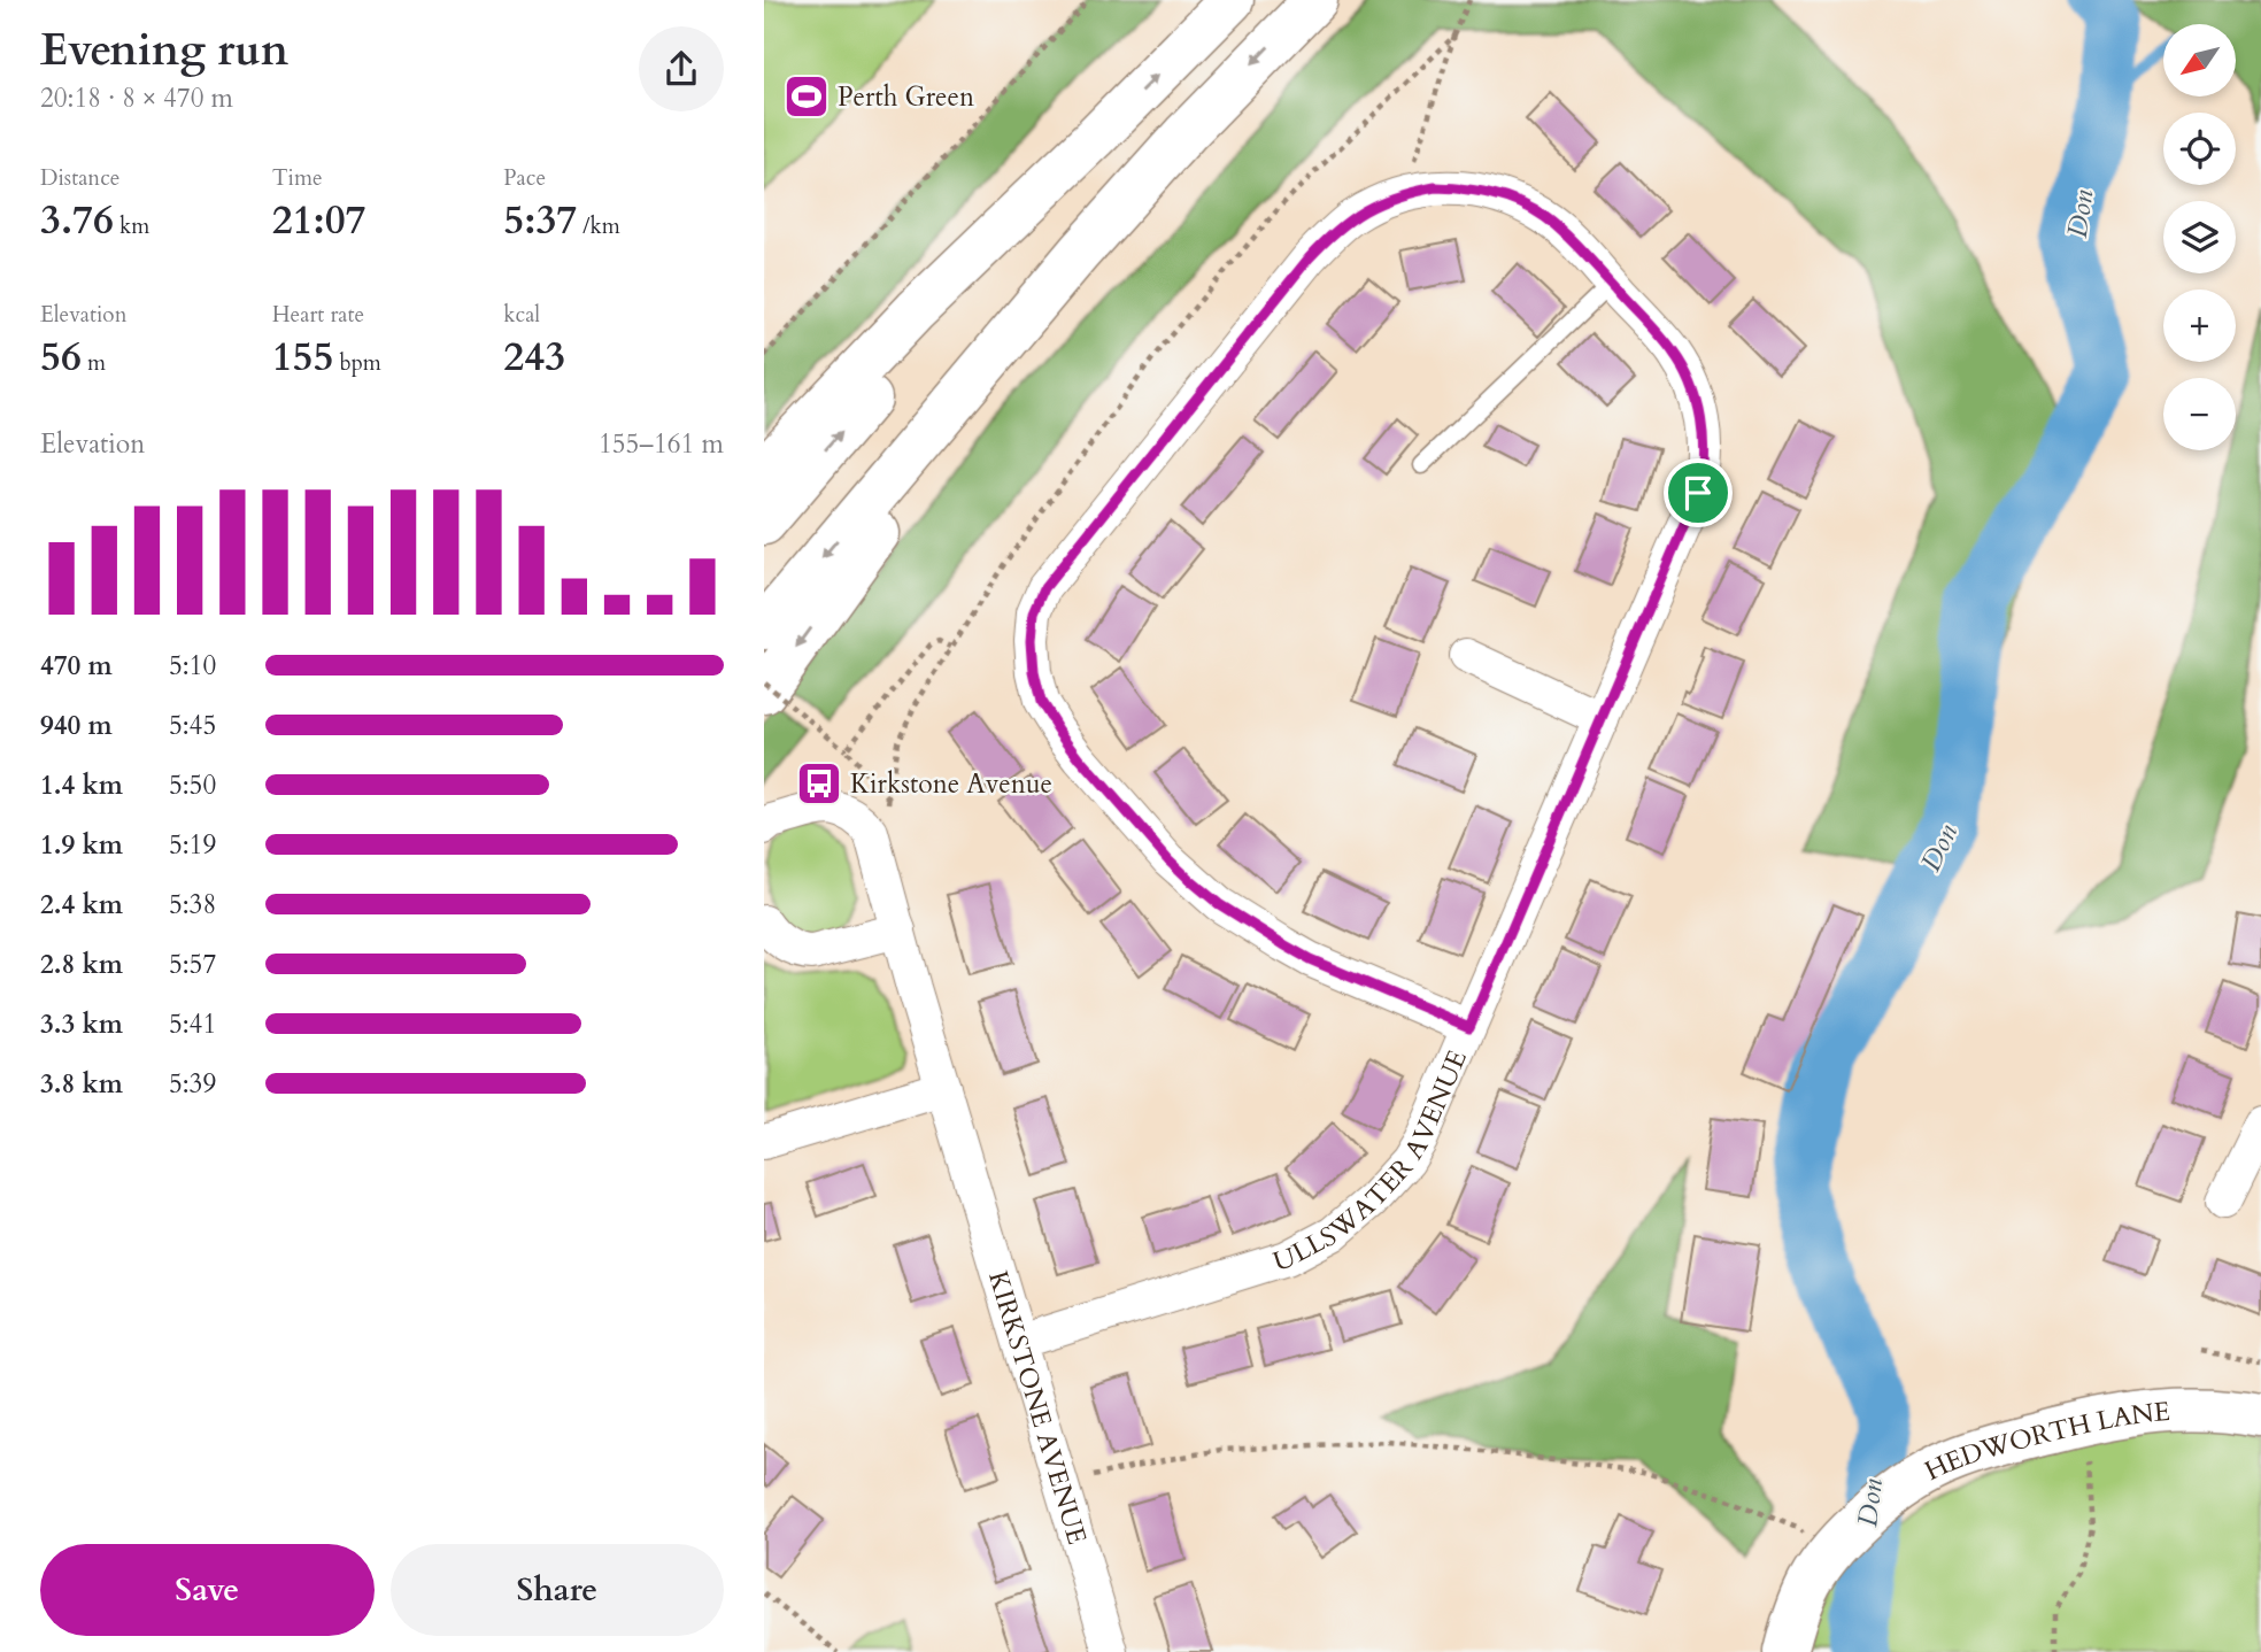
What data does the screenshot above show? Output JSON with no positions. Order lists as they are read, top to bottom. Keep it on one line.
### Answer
{"streets":{"main road":["HEDWORTH LANE"],"street":["ULLSWATER AVENUE","KIRKSTONE AVENUE"]},"crossings":[["ULLSWATER AVENUE","KIRKSTONE AVENUE"]],"water":["Don"],"places":{"sports":["Perth Green"],"bus stop":["Kirkstone Avenue"]},"north":"bottom left","page":{"heading":["Evening run","20:18 · 8 × 470 m"],"map_buttons":["+","−"],"stats":[["Distance","3.76 km"],["Time","21:07"],["Pace","5:37 /km"],["Elevation","56 m"],["Heart rate","155 bpm"],["kcal","243"]],"chart":["Elevation","155–161 m"],"list":[{"name":"470 m","note":"5:10"},{"name":"940 m","note":"5:45"},{"name":"1.4 km","note":"5:50"},{"name":"1.9 km","note":"5:19"},{"name":"2.4 km","note":"5:38"},{"name":"2.8 km","note":"5:57"},{"name":"3.3 km","note":"5:41"},{"name":"3.8 km","note":"5:39"}],"buttons":["Save","Share"]}}
